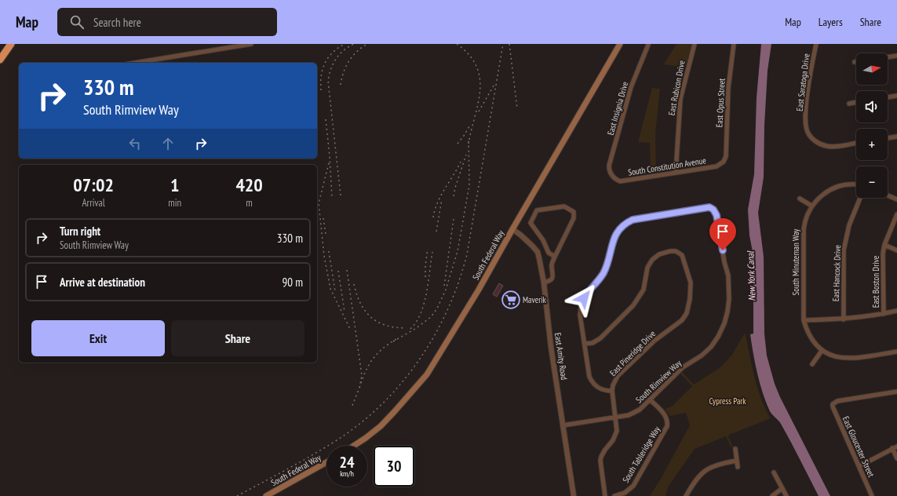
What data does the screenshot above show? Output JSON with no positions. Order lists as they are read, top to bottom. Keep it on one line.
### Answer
{"streets":{"main road":["South Federal Way"],"street":["East Saratoga Drive","East Rubicon Drive","East Opus Street","East Insignia Drive","South Constitution Avenue","South Minuteman Way","East Hancock Drive","East Boston Drive","East Pineridge Drive","East Amity Road","South Rimview Way","East Gloucester Street","South Tableridge Way"]},"crossings":[["East Rubicon Drive","South Constitution Avenue"],["East Opus Street","South Constitution Avenue"],["East Insignia Drive","South Constitution Avenue"],["South Federal Way","East Amity Road"],["East Pineridge Drive","South Rimview Way"],["East Amity Road","South Rimview Way"],["South Rimview Way","South Tableridge Way"]],"water":["New York Canal"],"parks":["Cypress Park"],"places":{"supermarket":["Maverik"]},"north":"right","page":{"header":"Map","search":"Search here","nav":["Map","Layers","Share"],"map_buttons":["+","−"],"turn":["330 m","South Rimview Way"],"eta":["07:02","Arrival","1","min","420","m"],"list":[{"name":"Turn right","note":"South Rimview Way","value":"330 m"},{"name":"Arrive at destination","value":"90 m"}],"buttons":["Exit","Share"],"speed":"24 km/h","limit":"30"}}
